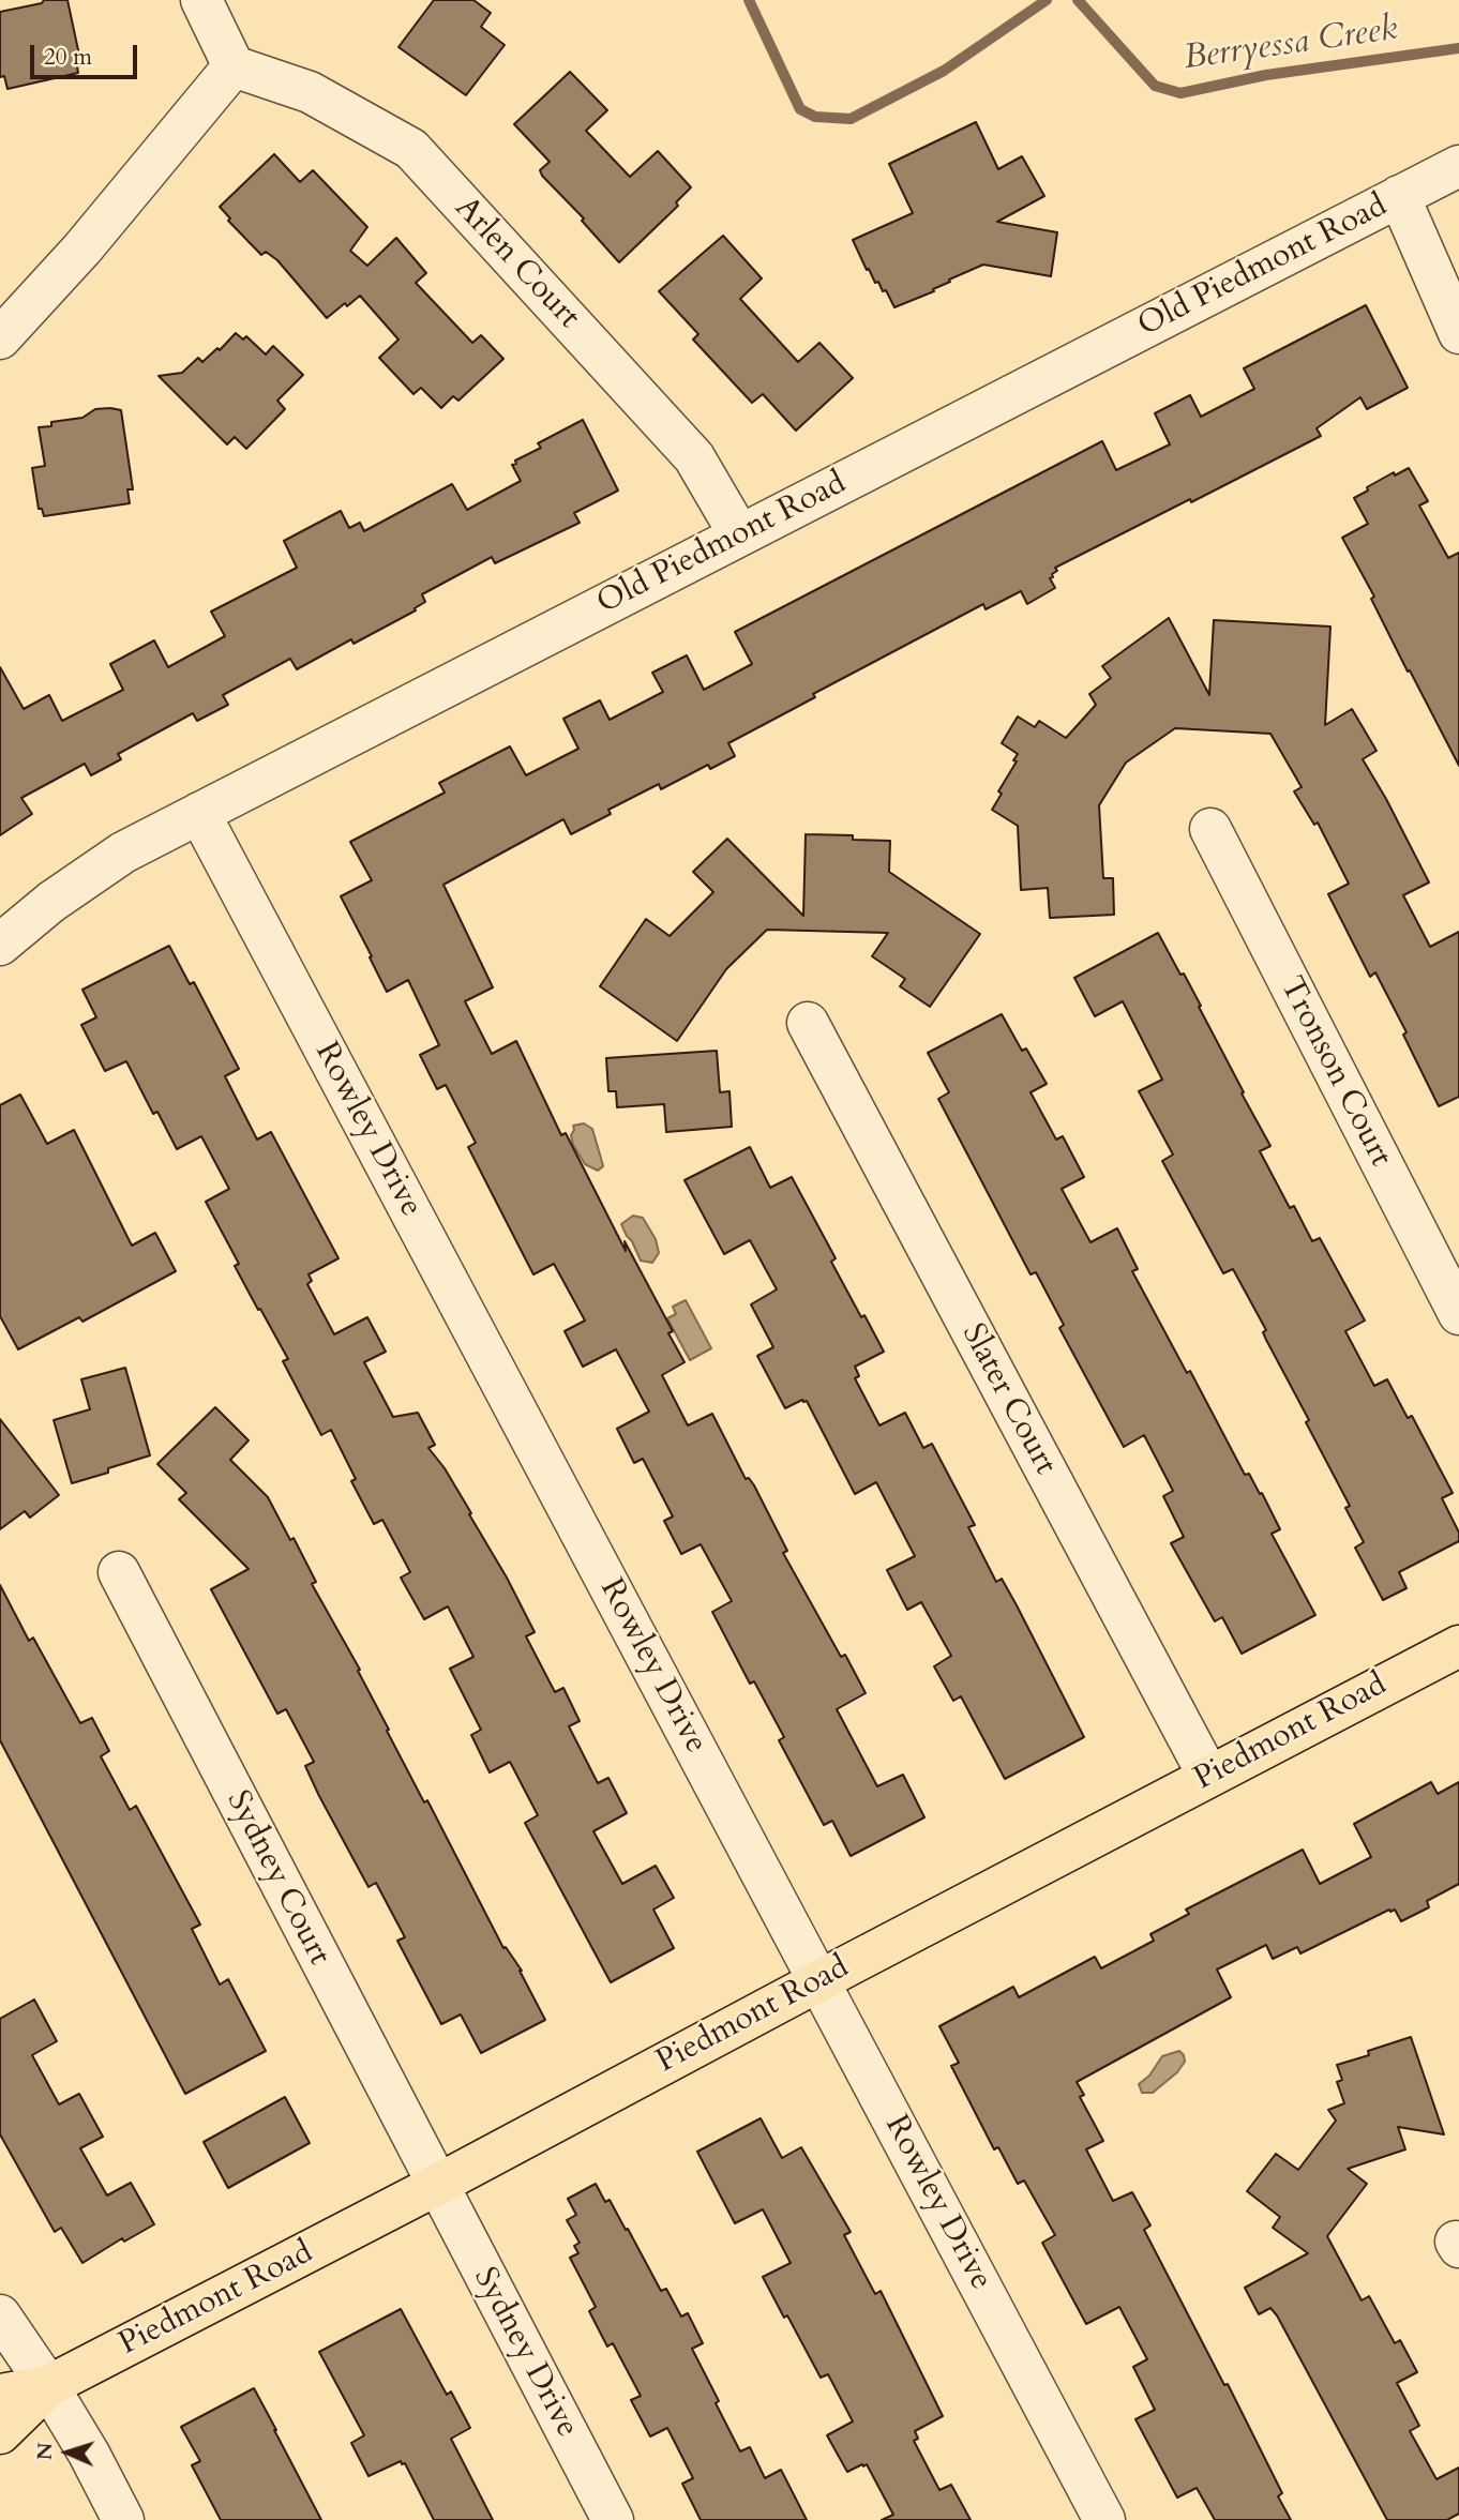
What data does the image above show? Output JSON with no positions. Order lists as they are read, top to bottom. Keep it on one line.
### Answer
{"streets":{"main road":["Piedmont Road"],"street":["Arlen Court","Old Piedmont Road","Tronson Court","Rowley Drive","Slater Court","Sydney Court","Sydney Drive"]},"crossings":[["Arlen Court","Old Piedmont Road"],["Old Piedmont Road","Rowley Drive"],["Rowley Drive","Piedmont Road"],["Slater Court","Piedmont Road"],["Piedmont Road","Sydney Court"],["Piedmont Road","Sydney Drive"],["Sydney Court","Sydney Drive"]],"water":["Berryessa Creek"],"scale_bar":"20 m","north":"left"}
